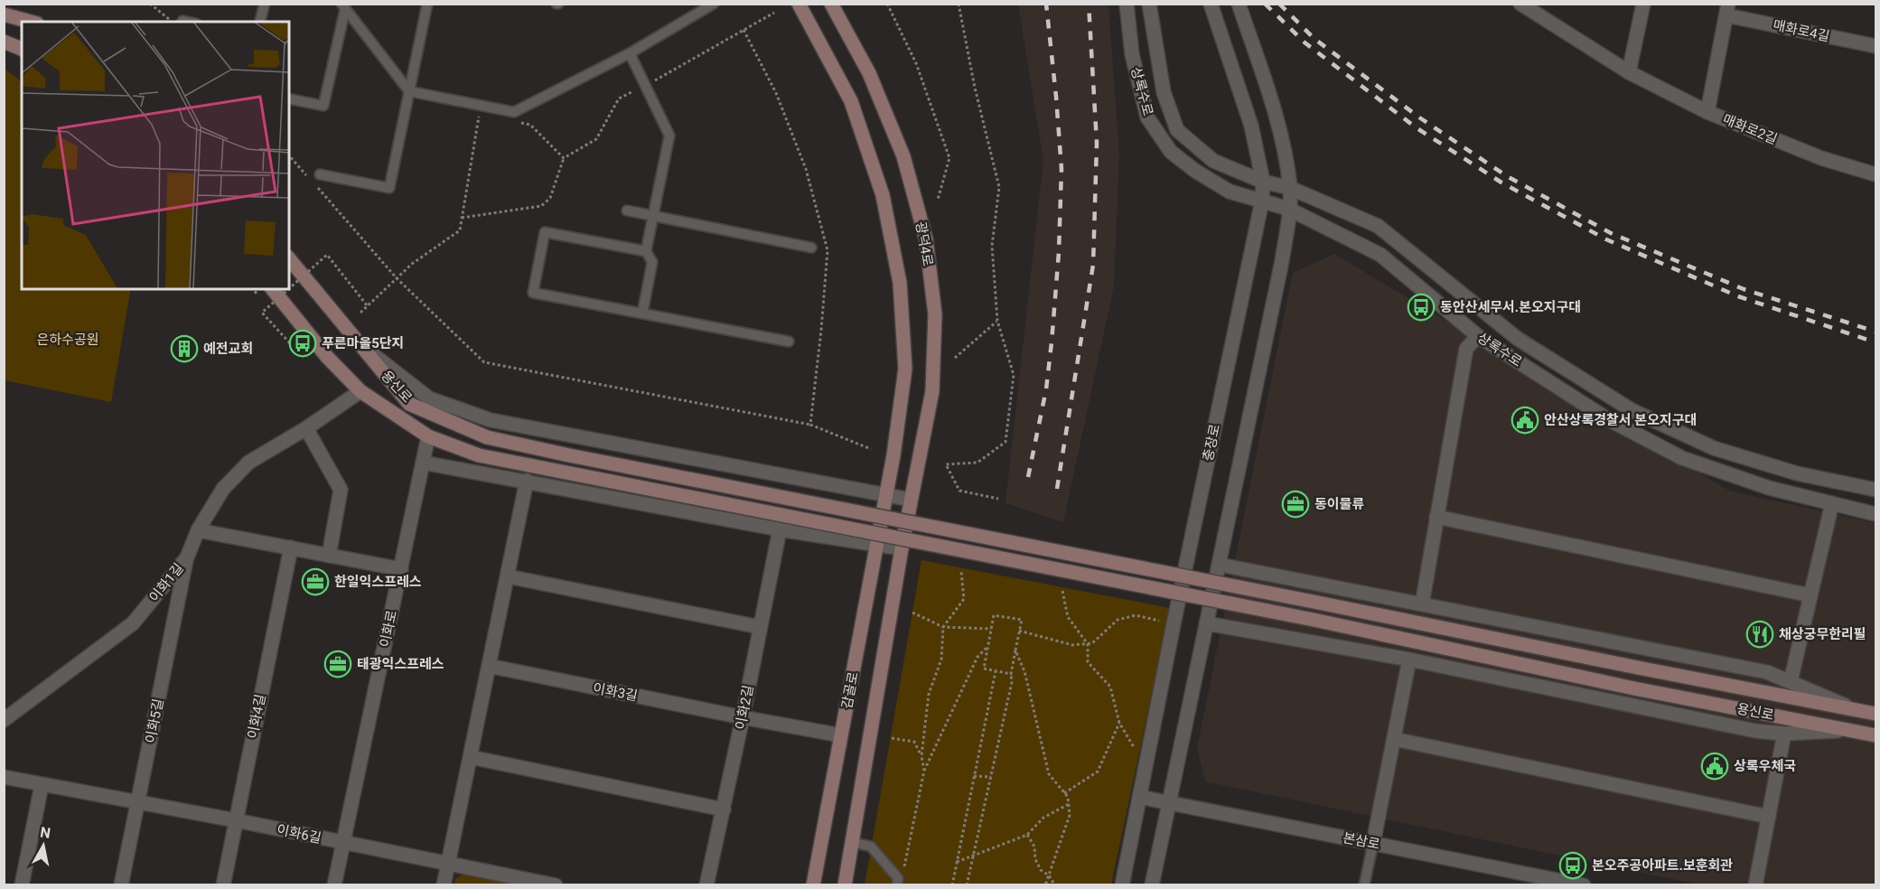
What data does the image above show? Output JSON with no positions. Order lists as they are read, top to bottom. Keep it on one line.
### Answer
{"streets":{"main road":["광덕4로","용신로","감골로"],"street":["매화로4길","상록수로","매화로2길","충장로","이화1길","이화로","이화3길","이화2길","이화4길","이화5길","이화6길","본삼로"]},"crossings":[["매화로4길","매화로2길"],["상록수로","충장로"],["광덕4로","감골로"],["용신로","이화1길"],["용신로","이화로"],["충장로","본삼로"],["이화1길","이화5길"],["이화로","이화6길"],["감골로","이화3길"],["이화3길","이화2길"],["이화4길","이화6길"],["이화5길","이화6길"]],"parks":["은하수공원"],"places":{"bus stop":["동안산세무서.본오지구대","푸른마을5단지","본오주공아파트.보훈회관"],"building":["예전교회"],"public building":["안산상록경찰서 본오지구대","상록우체국"],"office":["동이물류","한일익스프레스","태광익스프레스"],"restaurant":["채상궁무한리필"]},"north":"top"}
